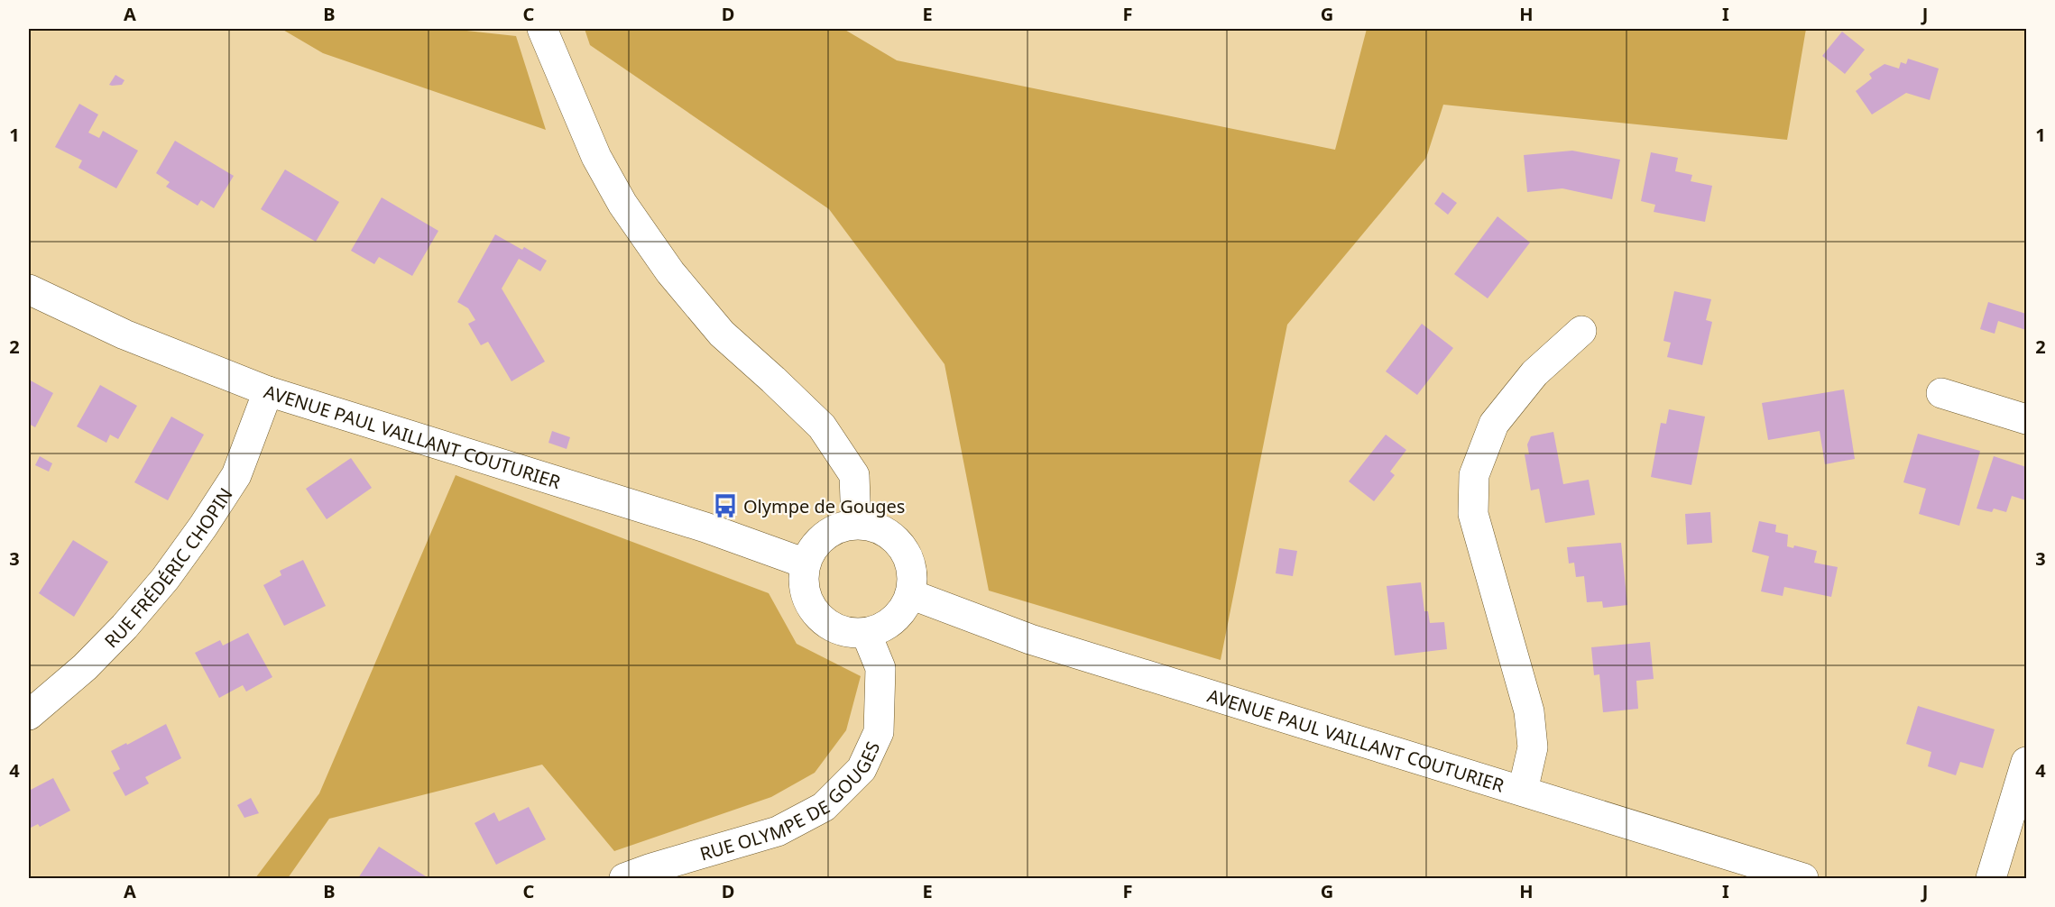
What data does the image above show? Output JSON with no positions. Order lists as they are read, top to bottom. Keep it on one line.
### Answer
{"streets":{"street":["AVENUE PAUL VAILLANT COUTURIER","RUE FRÉDÉRIC CHOPIN","RUE OLYMPE DE GOUGES"]},"crossings":[["AVENUE PAUL VAILLANT COUTURIER","RUE FRÉDÉRIC CHOPIN"],["AVENUE PAUL VAILLANT COUTURIER","RUE OLYMPE DE GOUGES"]],"places":{"bus stop":["Olympe de Gouges"]},"grid":{"columns":["A","B","C","D","E","F","G","H","I","J"],"rows":["1","2","3","4"]}}
